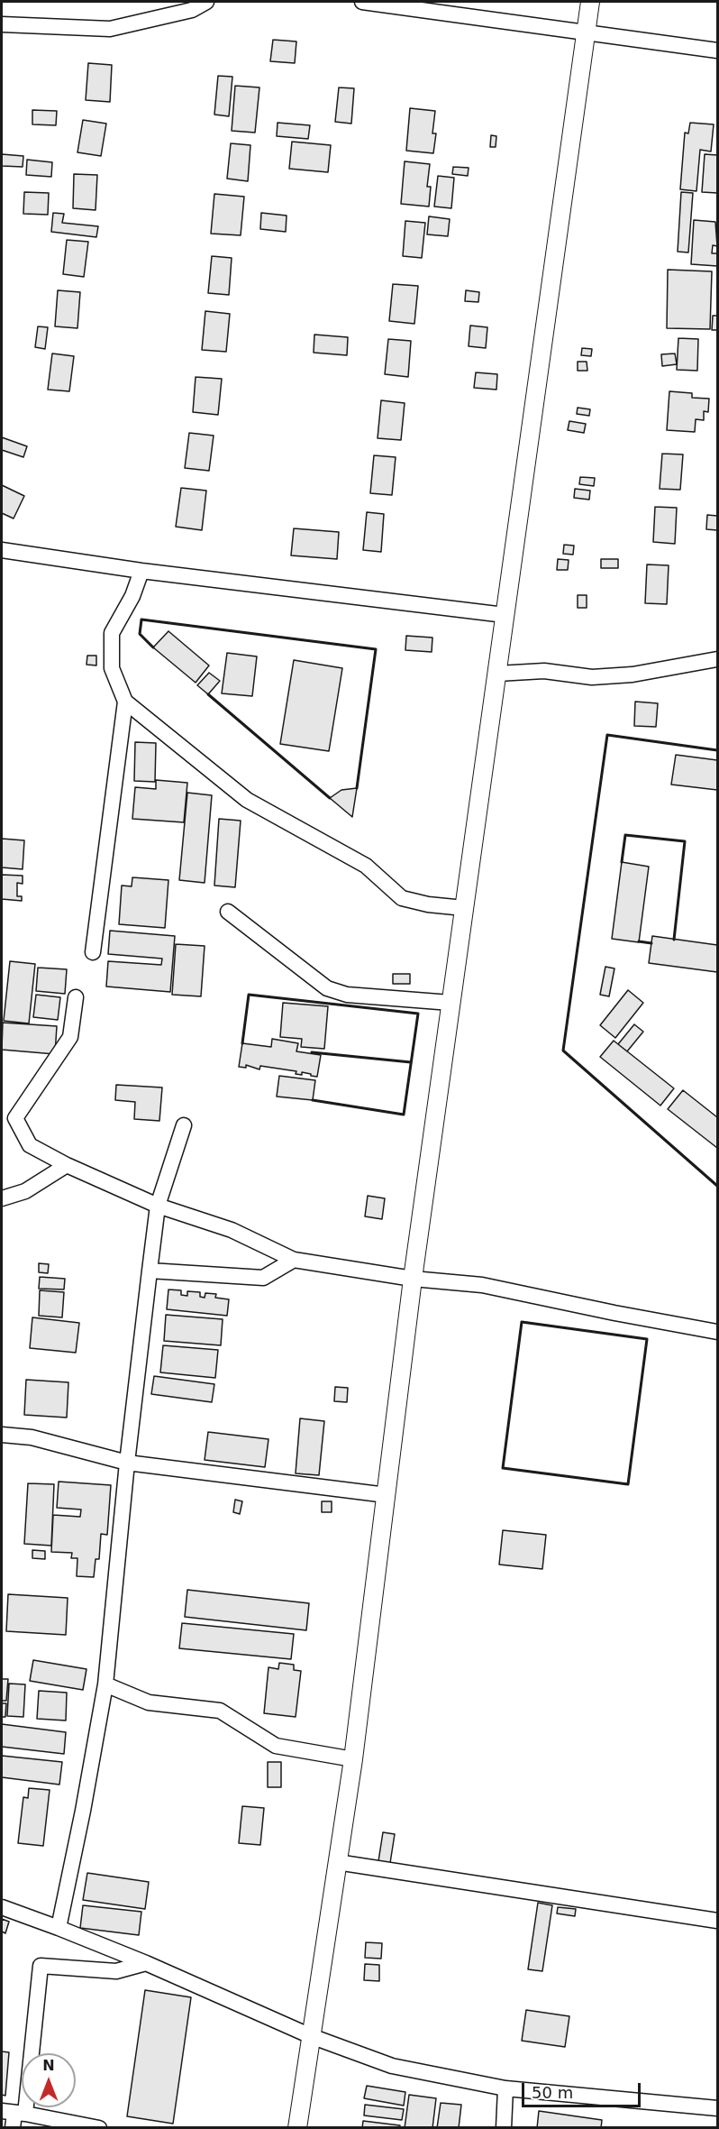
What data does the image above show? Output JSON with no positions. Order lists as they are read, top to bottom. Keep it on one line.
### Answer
{"scale_bar":"50 m","north":"top"}
